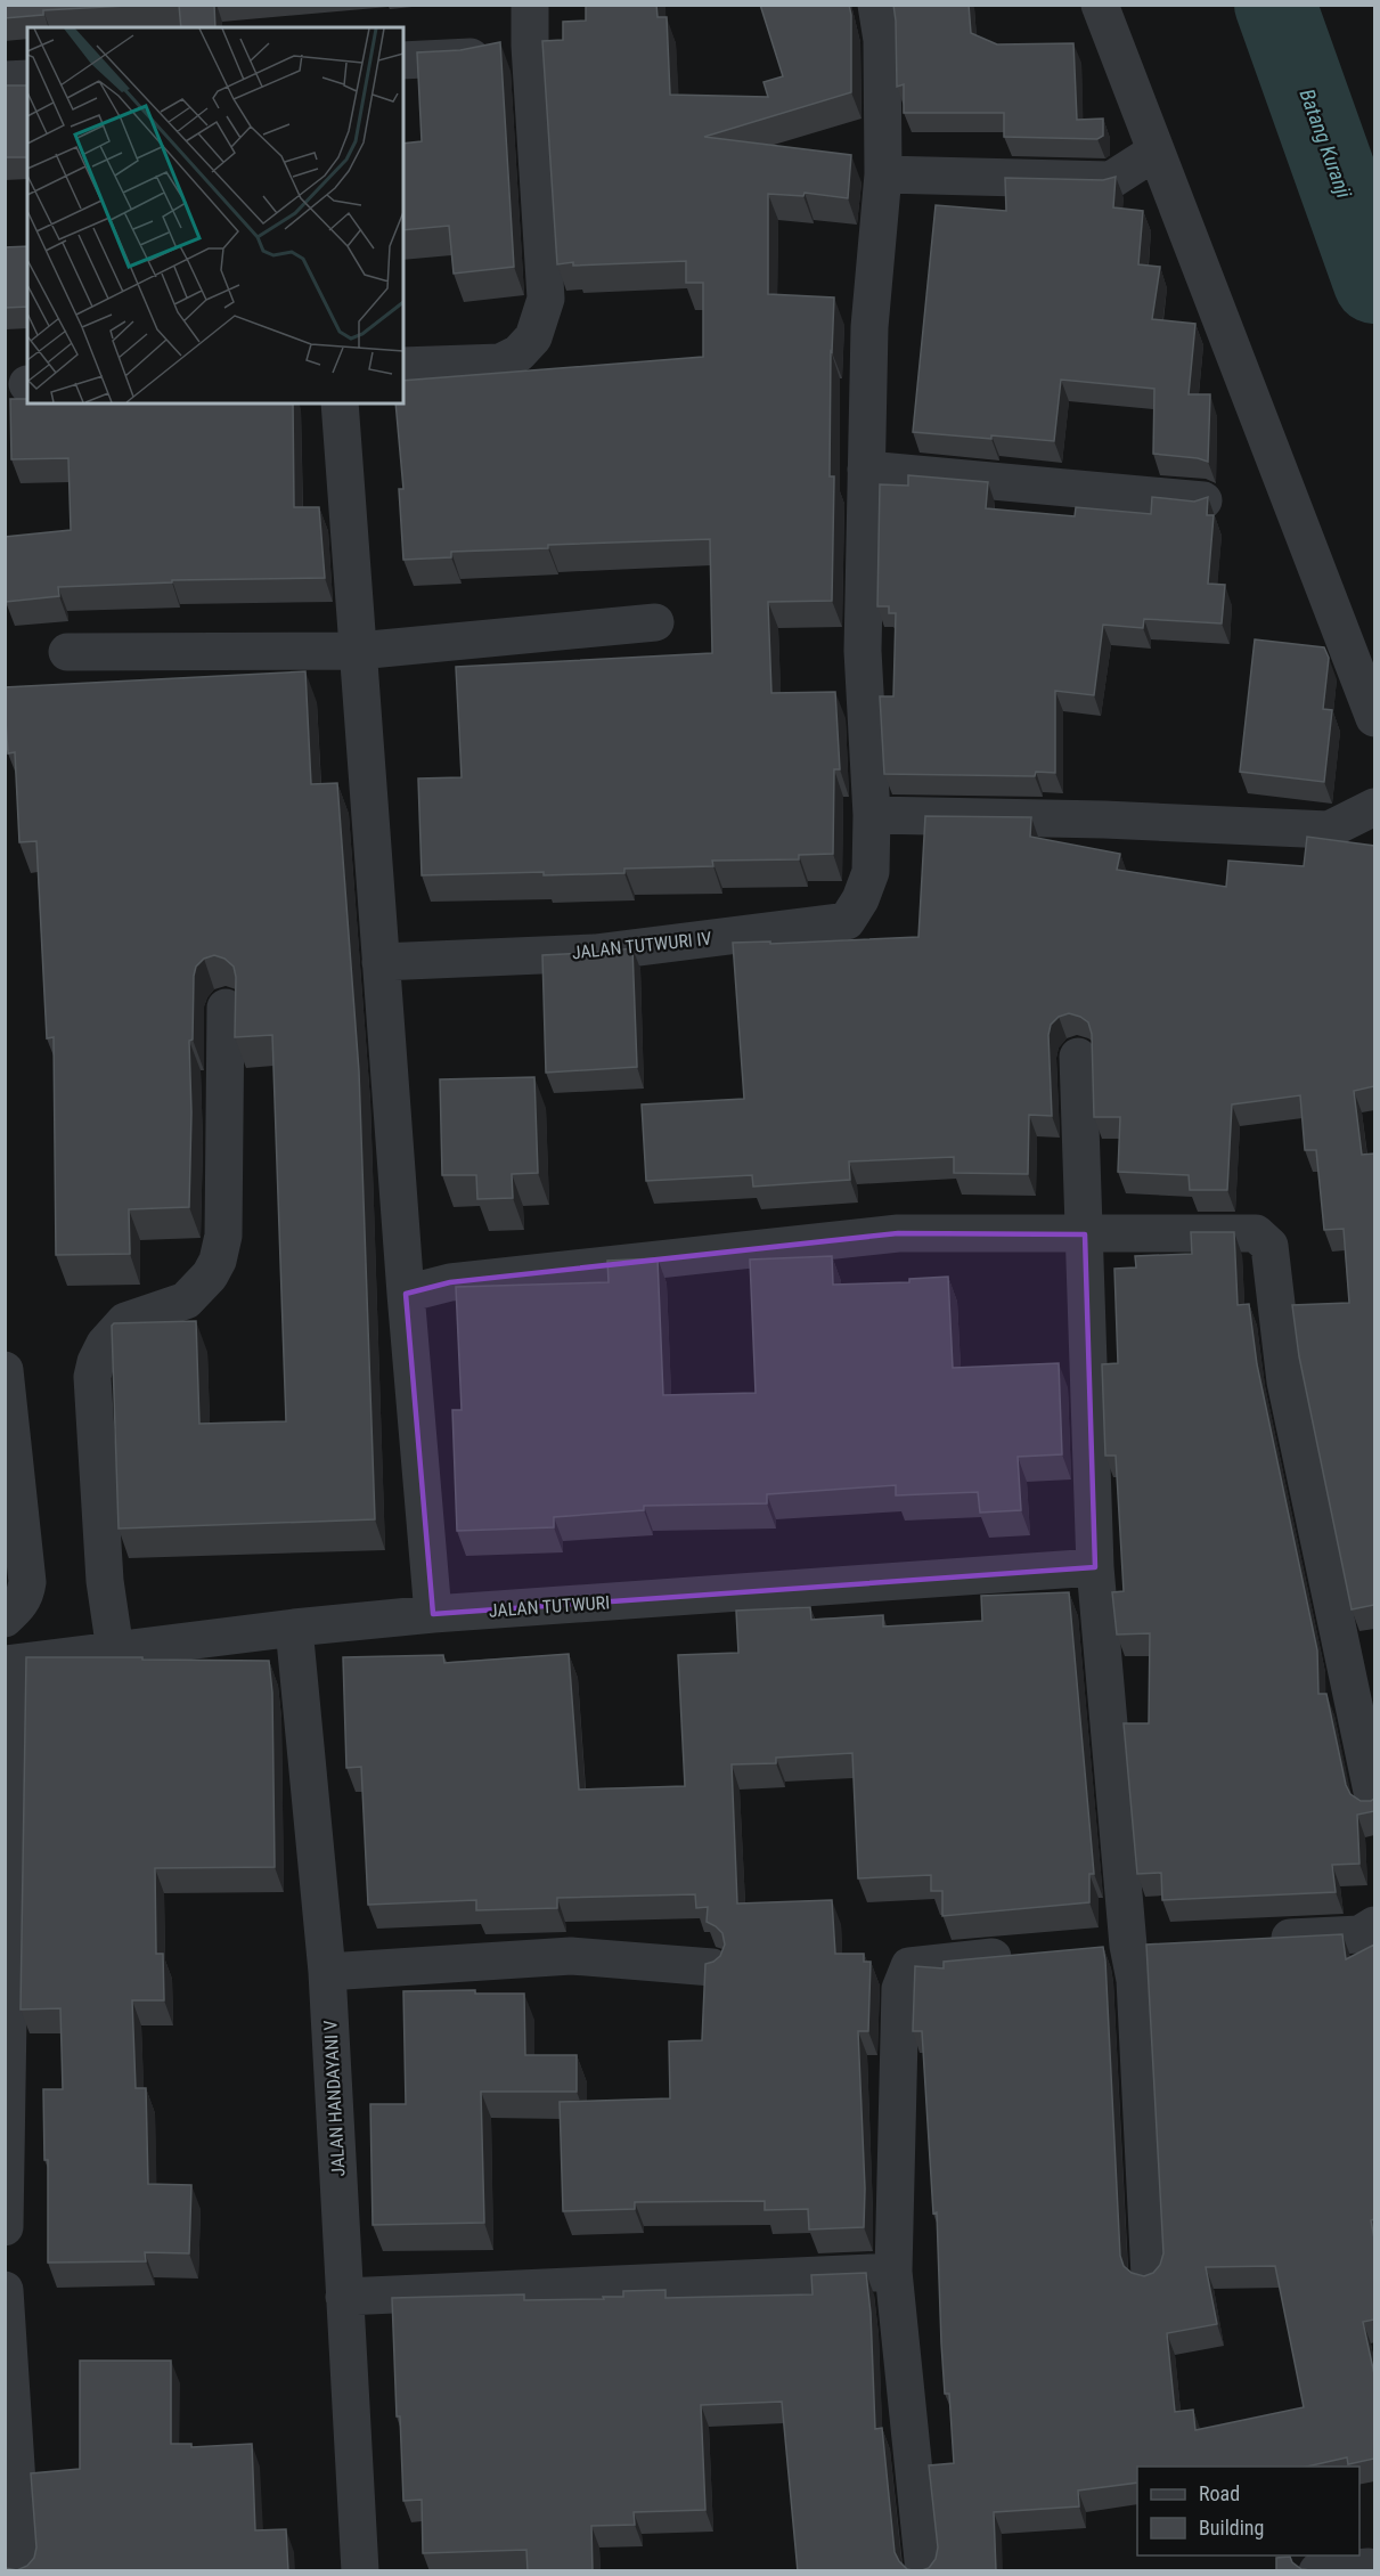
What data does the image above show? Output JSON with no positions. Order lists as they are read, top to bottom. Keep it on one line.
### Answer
{"streets":{"street":["JALAN TUTWURI IV","JALAN TUTWURI","JALAN HANDAYANI V"]},"crossings":[["JALAN TUTWURI","JALAN HANDAYANI V"]],"water":["Batang Kuranji"],"legend":["Road","Building"]}
